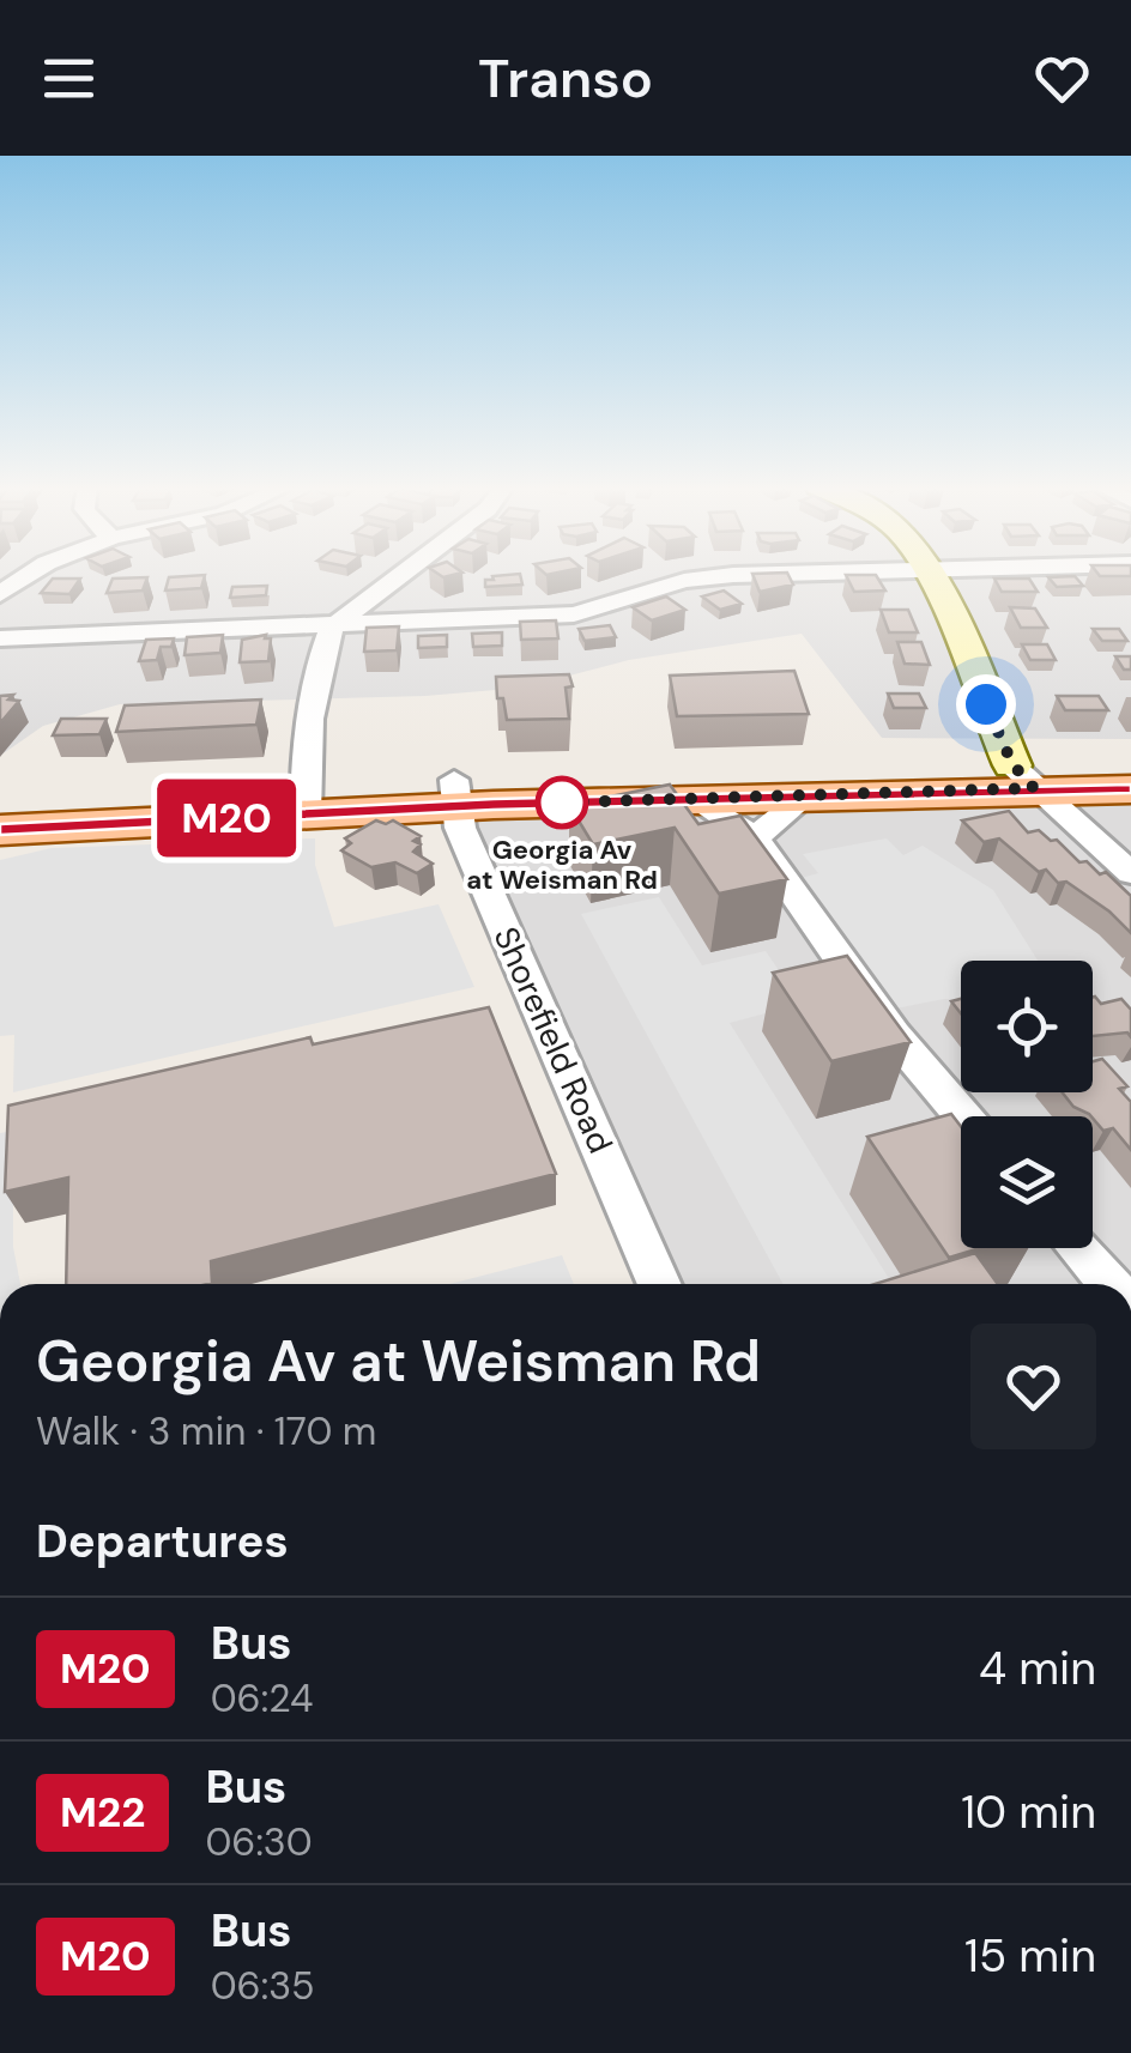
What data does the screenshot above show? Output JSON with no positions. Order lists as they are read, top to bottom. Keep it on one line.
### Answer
{"streets":{"street":["Shorefield Road"]},"places":["Georgia Av at Weisman Rd"],"lines":["bus line M20"],"page":{"header":"Transo","on_map":"M20","heading":[["Georgia Av at Weisman Rd","Walk · 3 min · 170 m"],"Departures"],"list":[{"mark":"M20","name":"Bus","note":"06:24","value":"4 min"},{"mark":"M22","name":"Bus","note":"06:30","value":"10 min"},{"mark":"M20","name":"Bus","note":"06:35","value":"15 min"}]}}
